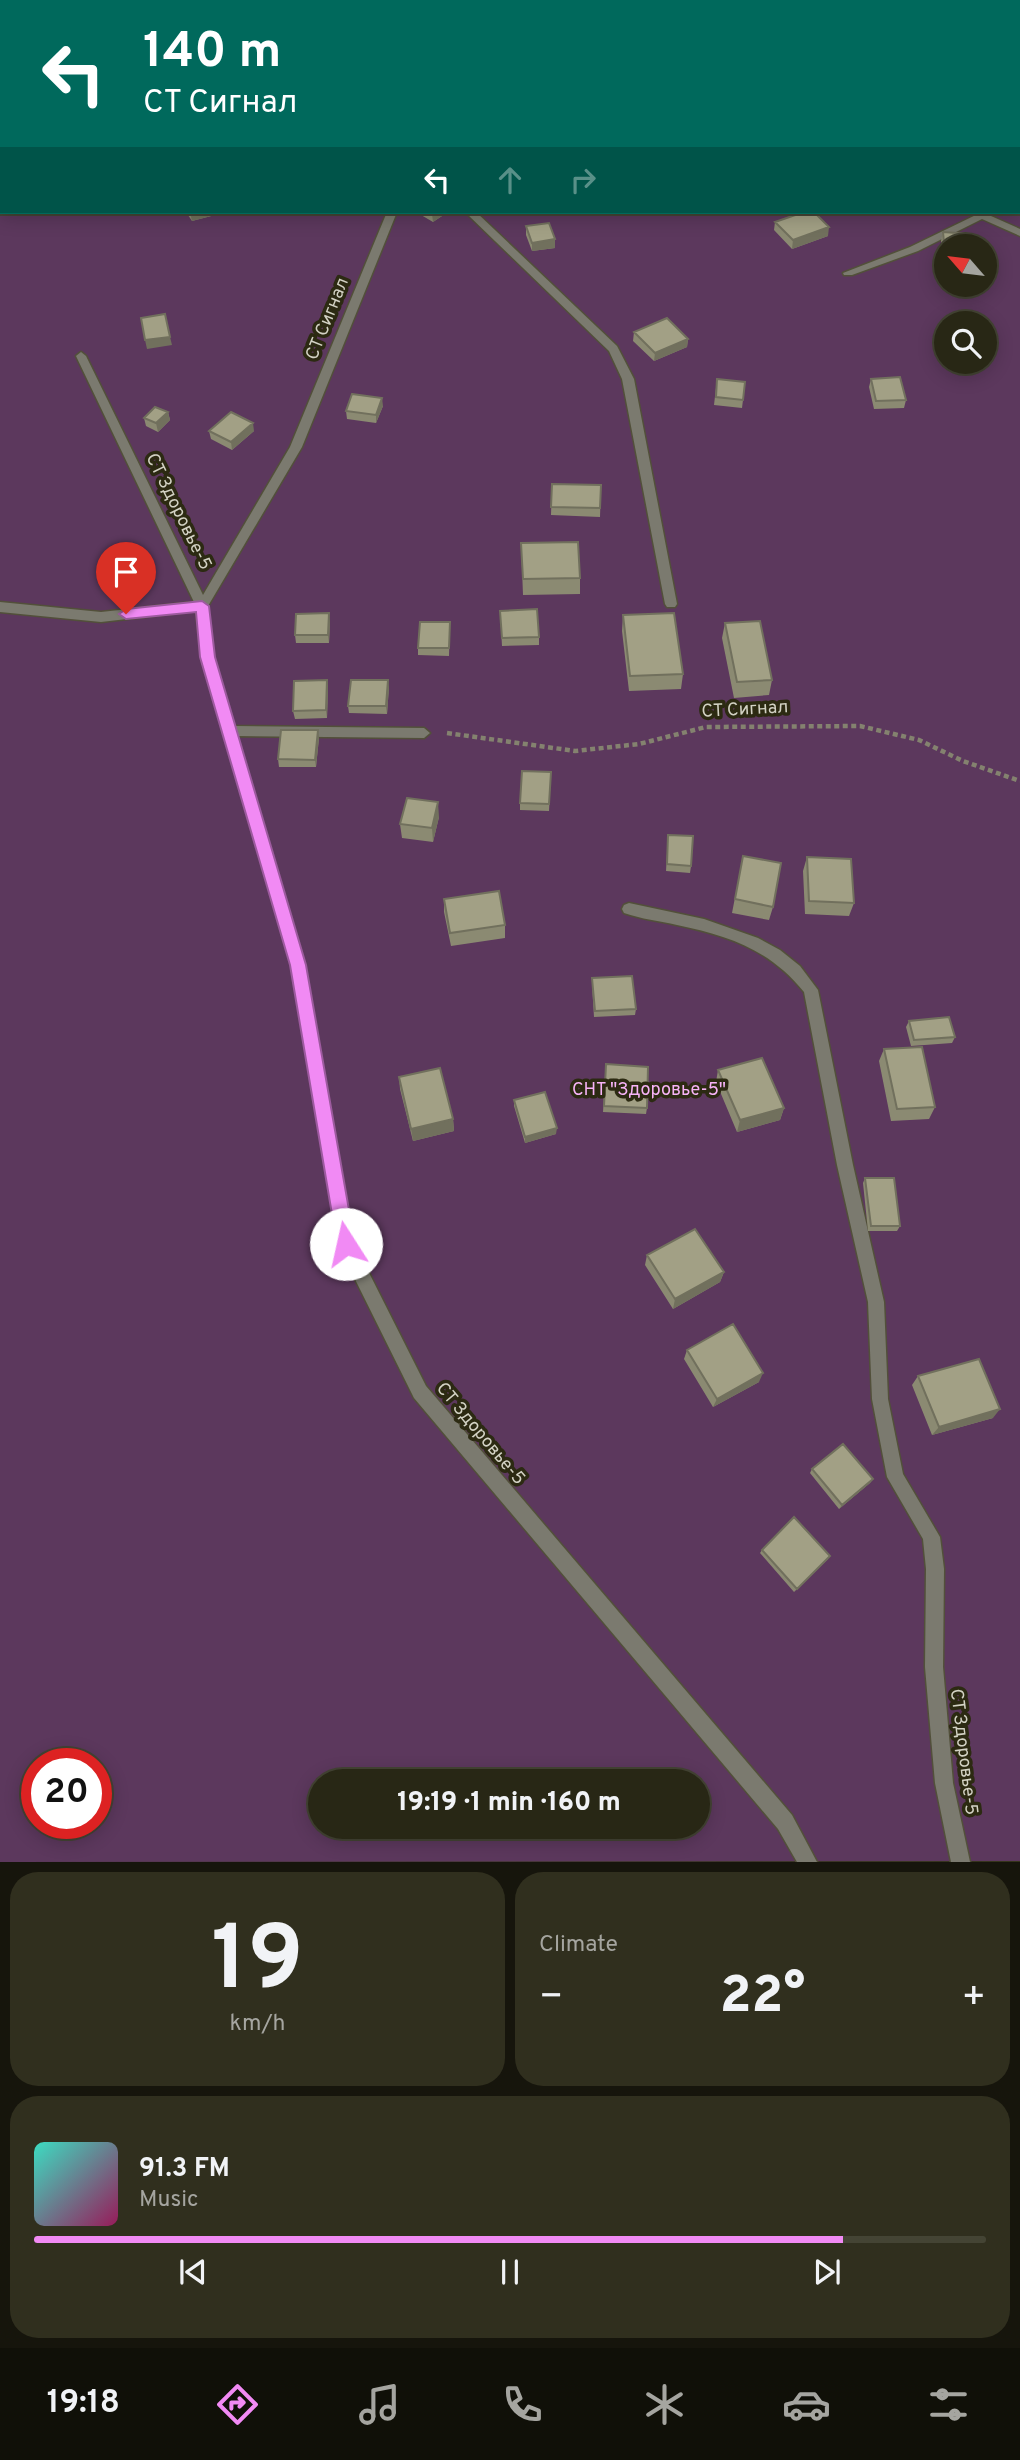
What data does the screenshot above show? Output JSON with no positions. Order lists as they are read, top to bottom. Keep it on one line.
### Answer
{"streets":{"lane":["СТ Сигнал","СТ Здоровье-5"]},"crossings":[["СТ Сигнал","СТ Здоровье-5"]],"parks":["СНТ \"Здоровье-5\""],"north":"top left","page":{"turn":["140 m","СТ Сигнал"],"limit":"20","trip":"19:19 · 1 min · 160 m","tile":[["19","km/h"],"Climate"],"heat":["−","22°","+"],"song":["91.3 FM","Music"],"tabs":"19:18"}}
